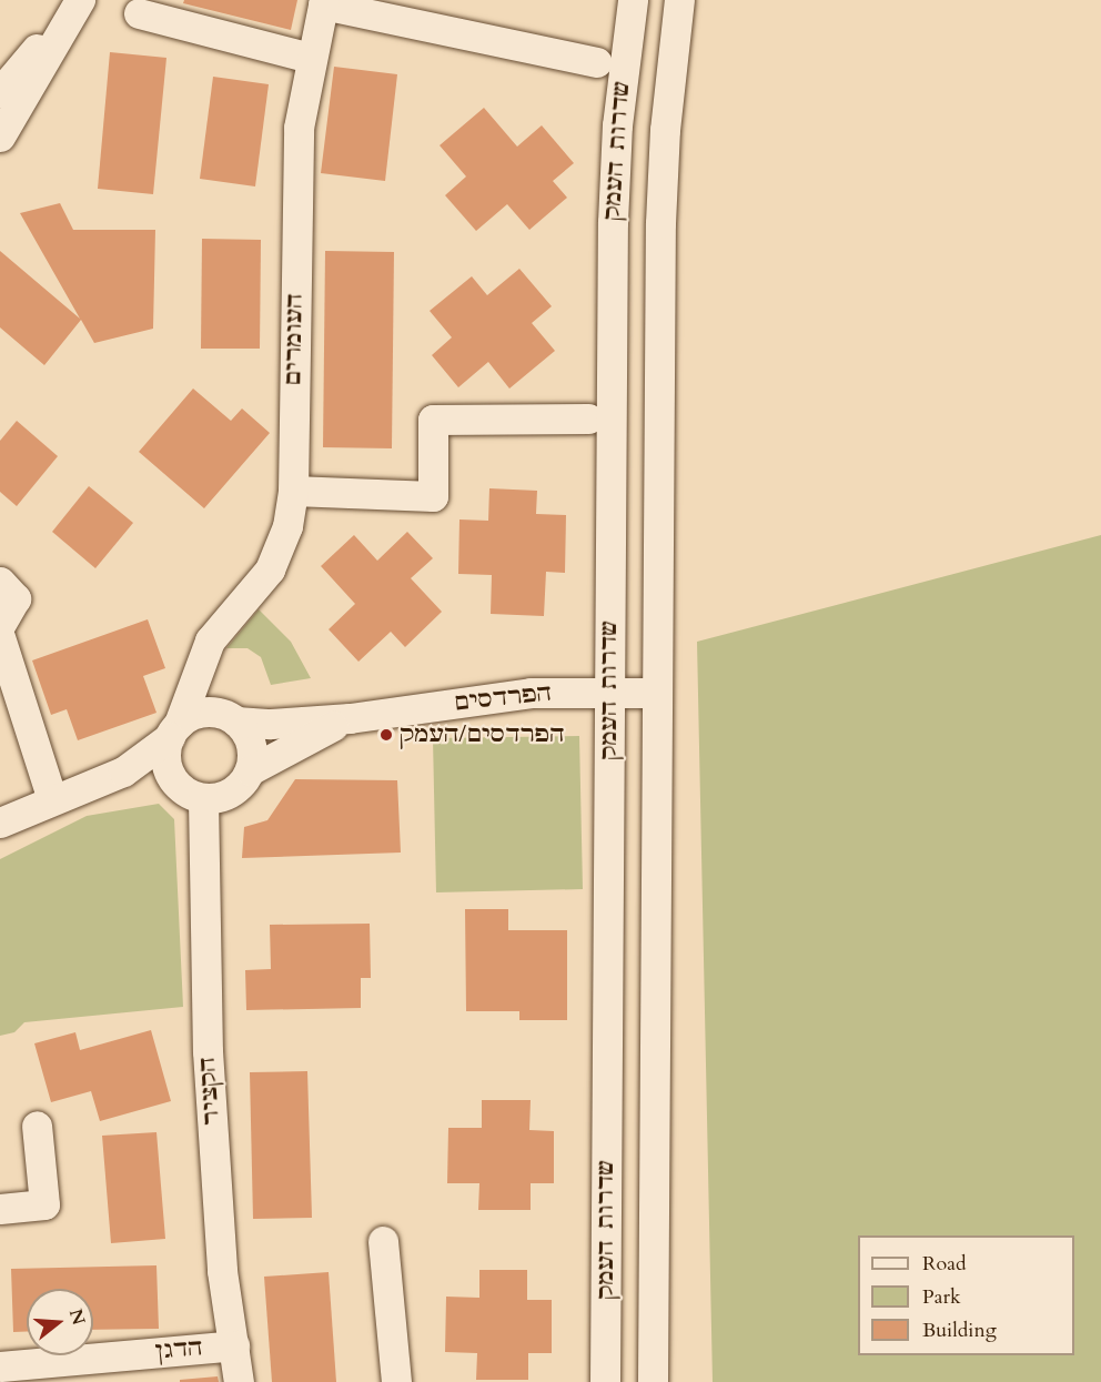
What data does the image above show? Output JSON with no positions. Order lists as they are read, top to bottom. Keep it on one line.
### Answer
{"streets":{"street":["שדרות העמק","העומרים","הפרדסים","הקציר","הדגן"]},"crossings":[["שדרות העמק","הפרדסים"],["העומרים","הפרדסים"],["העומרים","הקציר"],["הפרדסים","הקציר"],["הקציר","הדגן"]],"places":["הפרדסים/העמק"],"legend":["Road","Park","Building"],"north":"right"}
